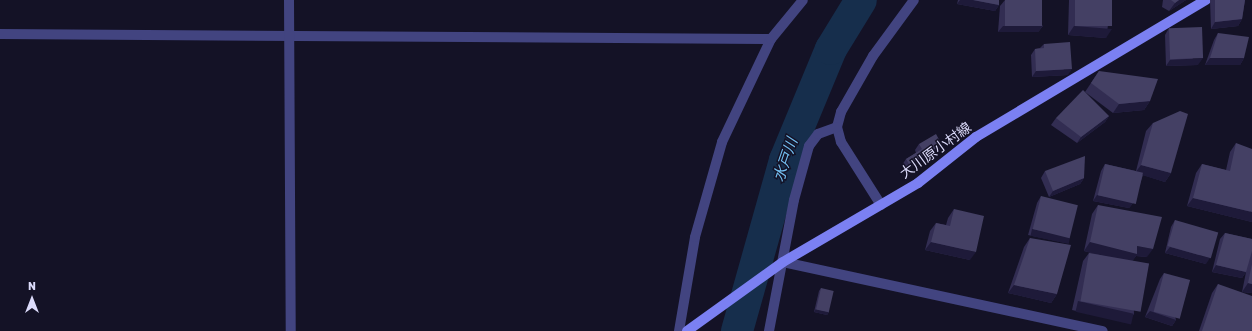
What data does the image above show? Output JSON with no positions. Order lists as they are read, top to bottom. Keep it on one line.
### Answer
{"streets":{"main road":["大川原小村線"]},"water":["水戸川"],"north":"top"}
